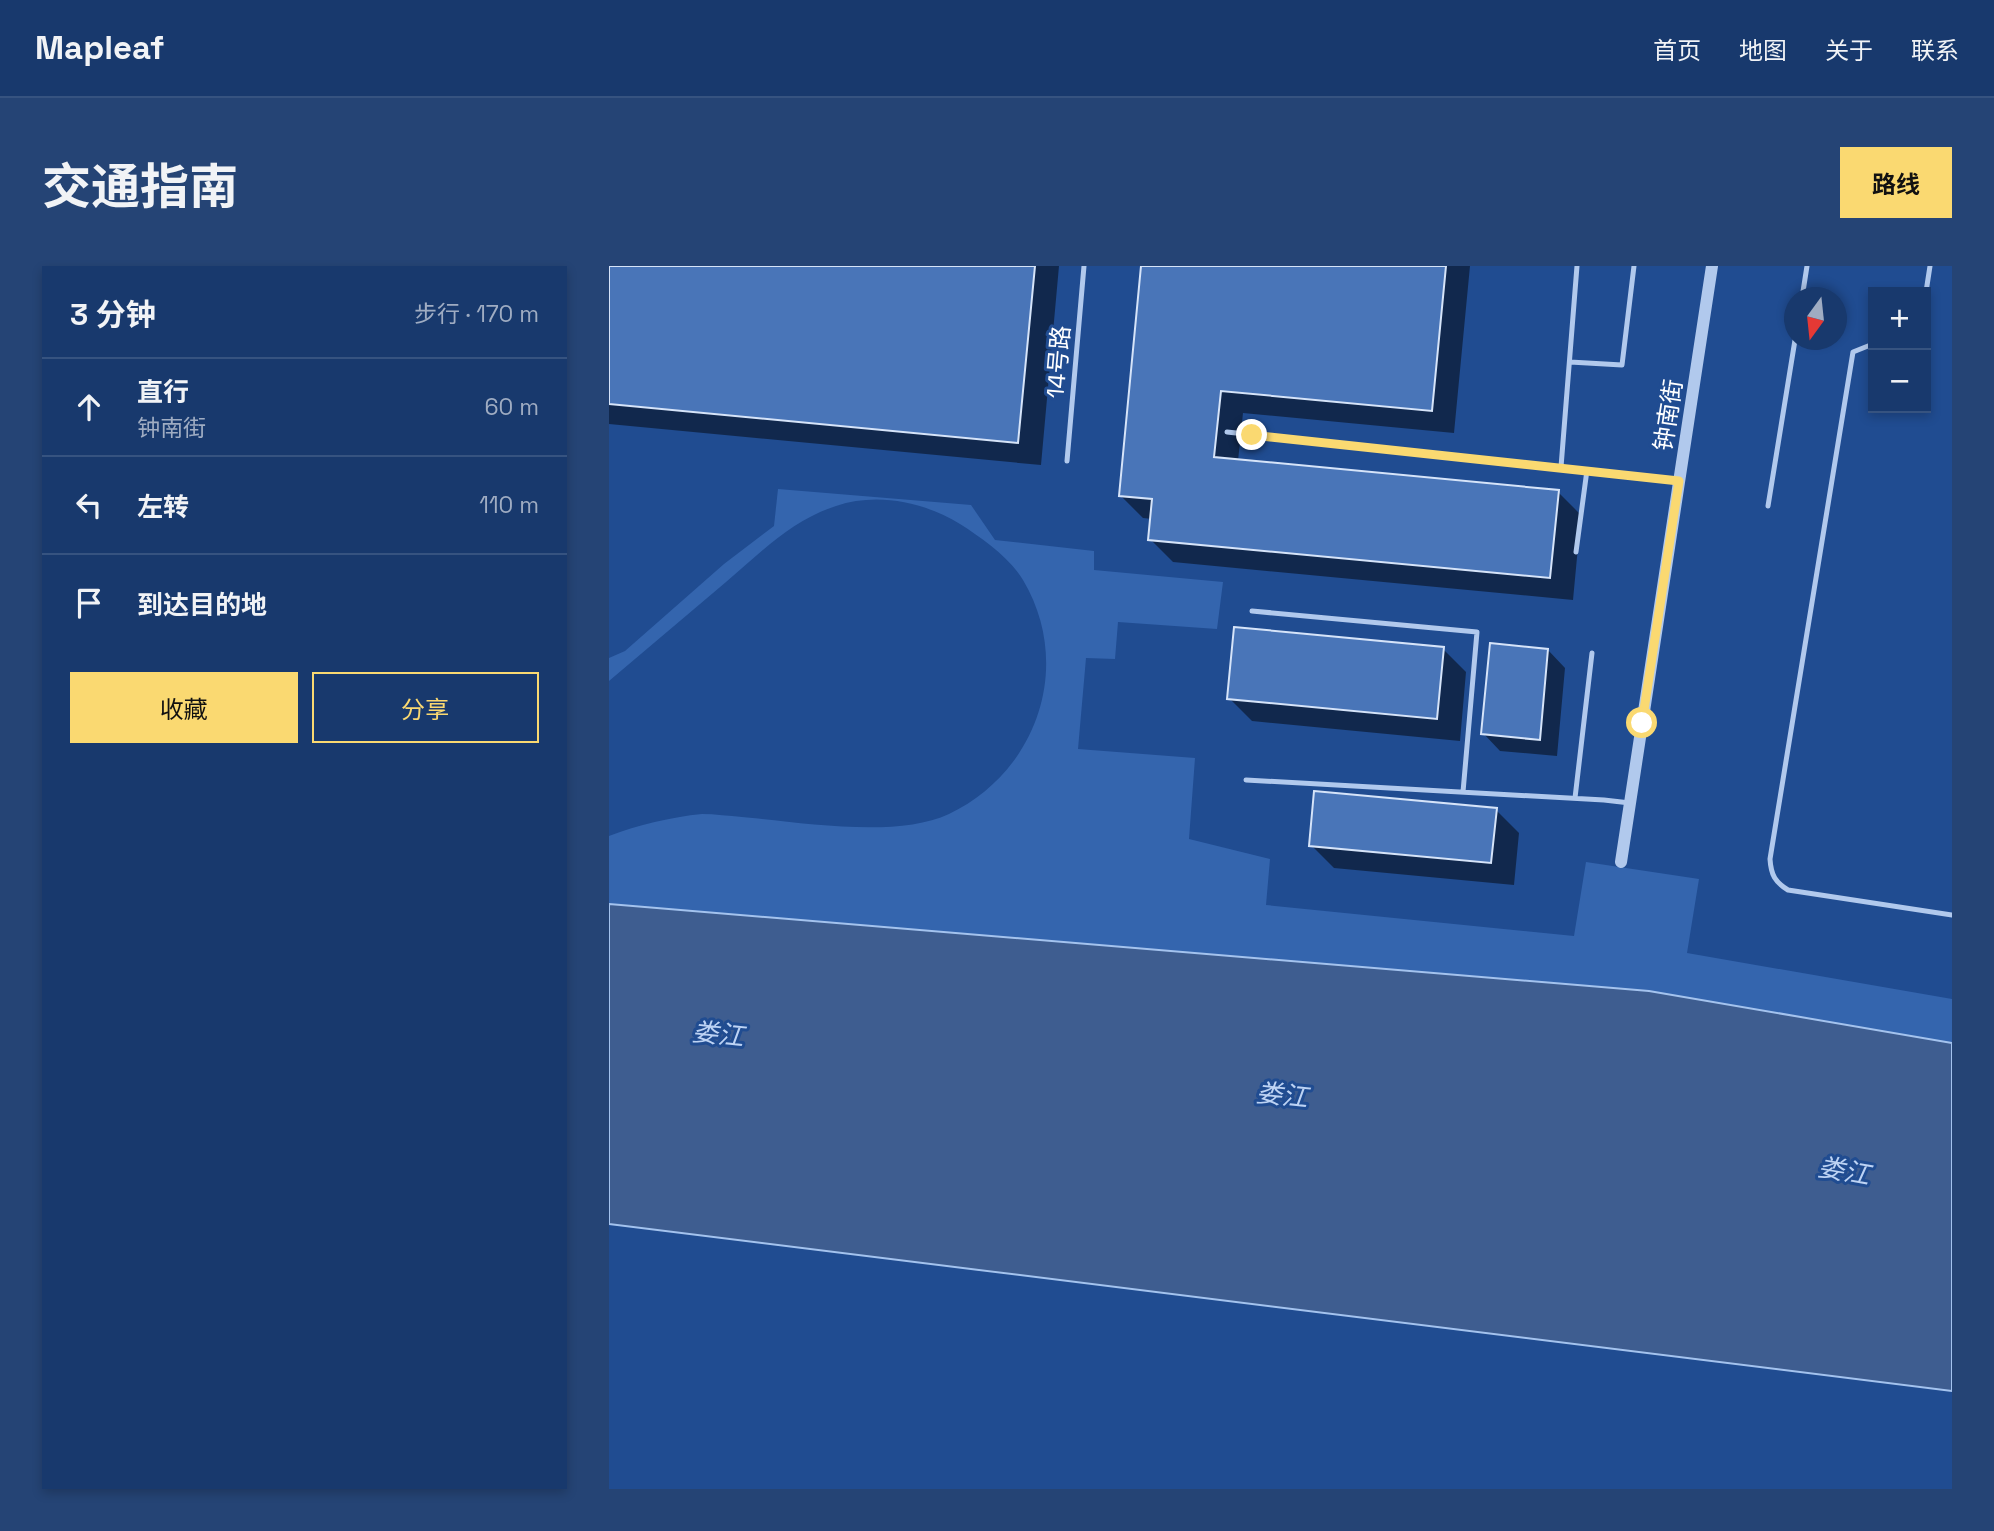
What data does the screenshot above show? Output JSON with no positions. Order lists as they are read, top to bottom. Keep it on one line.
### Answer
{"streets":{"street":["钟南街"],"lane":["14号路"]},"water":["娄江"],"north":"bottom","page":{"header":"Mapleaf","nav":["首页","地图","关于","联系"],"title":"交通指南","buttons":["路线",["收藏","分享"]],"heading":["3 分钟","步行 · 170 m"],"map_buttons":["+","−"],"list":[["直行","钟南街","60 m"],["左转","110 m"],"到达目的地"]}}
